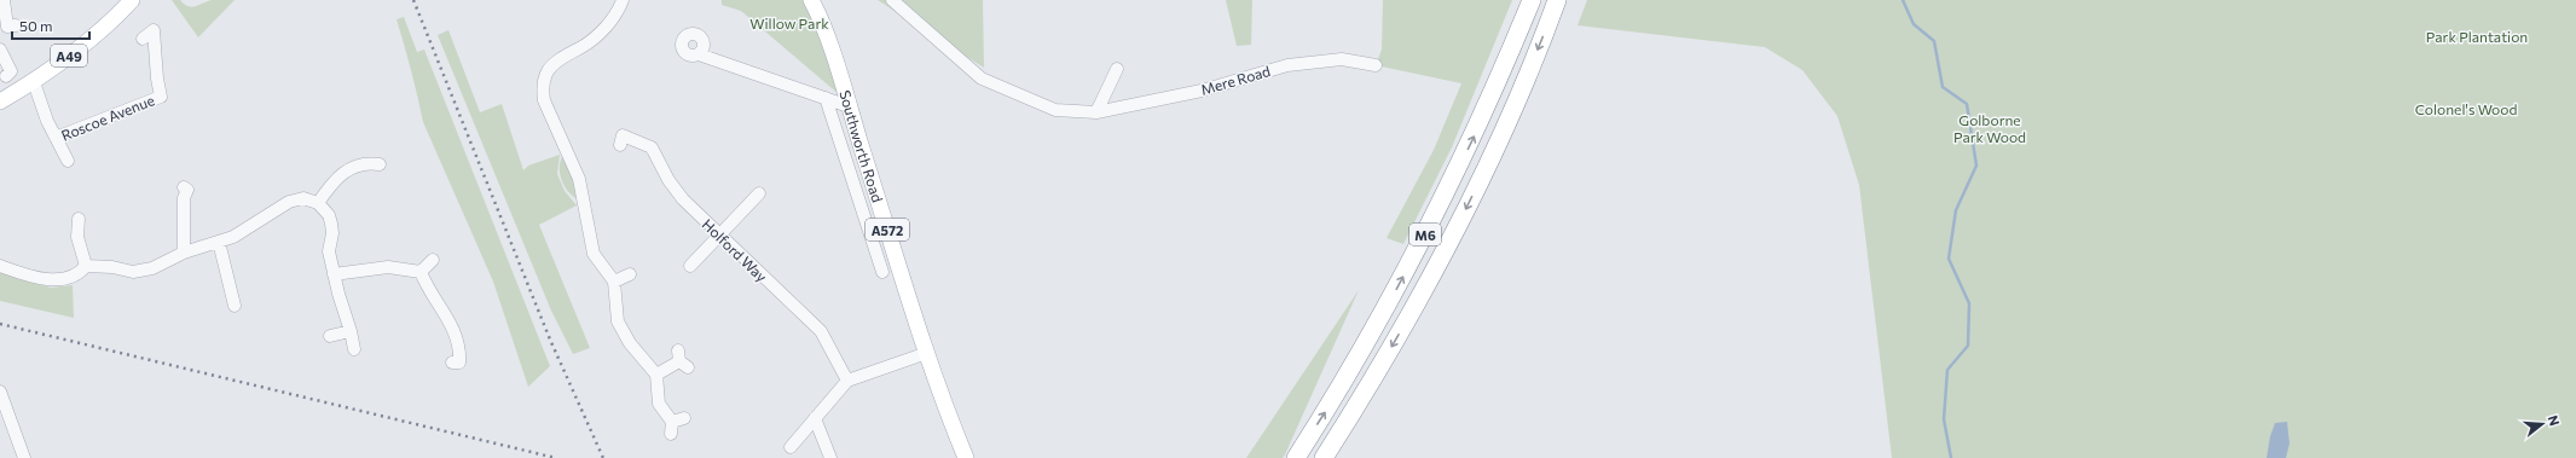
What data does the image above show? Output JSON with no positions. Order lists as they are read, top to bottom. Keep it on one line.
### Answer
{"streets":{"highway":["M6"],"main road":["A49","Southworth Road","A572"],"street":["Mere Road","Roscoe Avenue","Holford Way"]},"parks":["Willow Park","Park Plantation","Colonel's Wood","Golborne Park Wood"],"scale_bar":"50 m","north":"right"}
